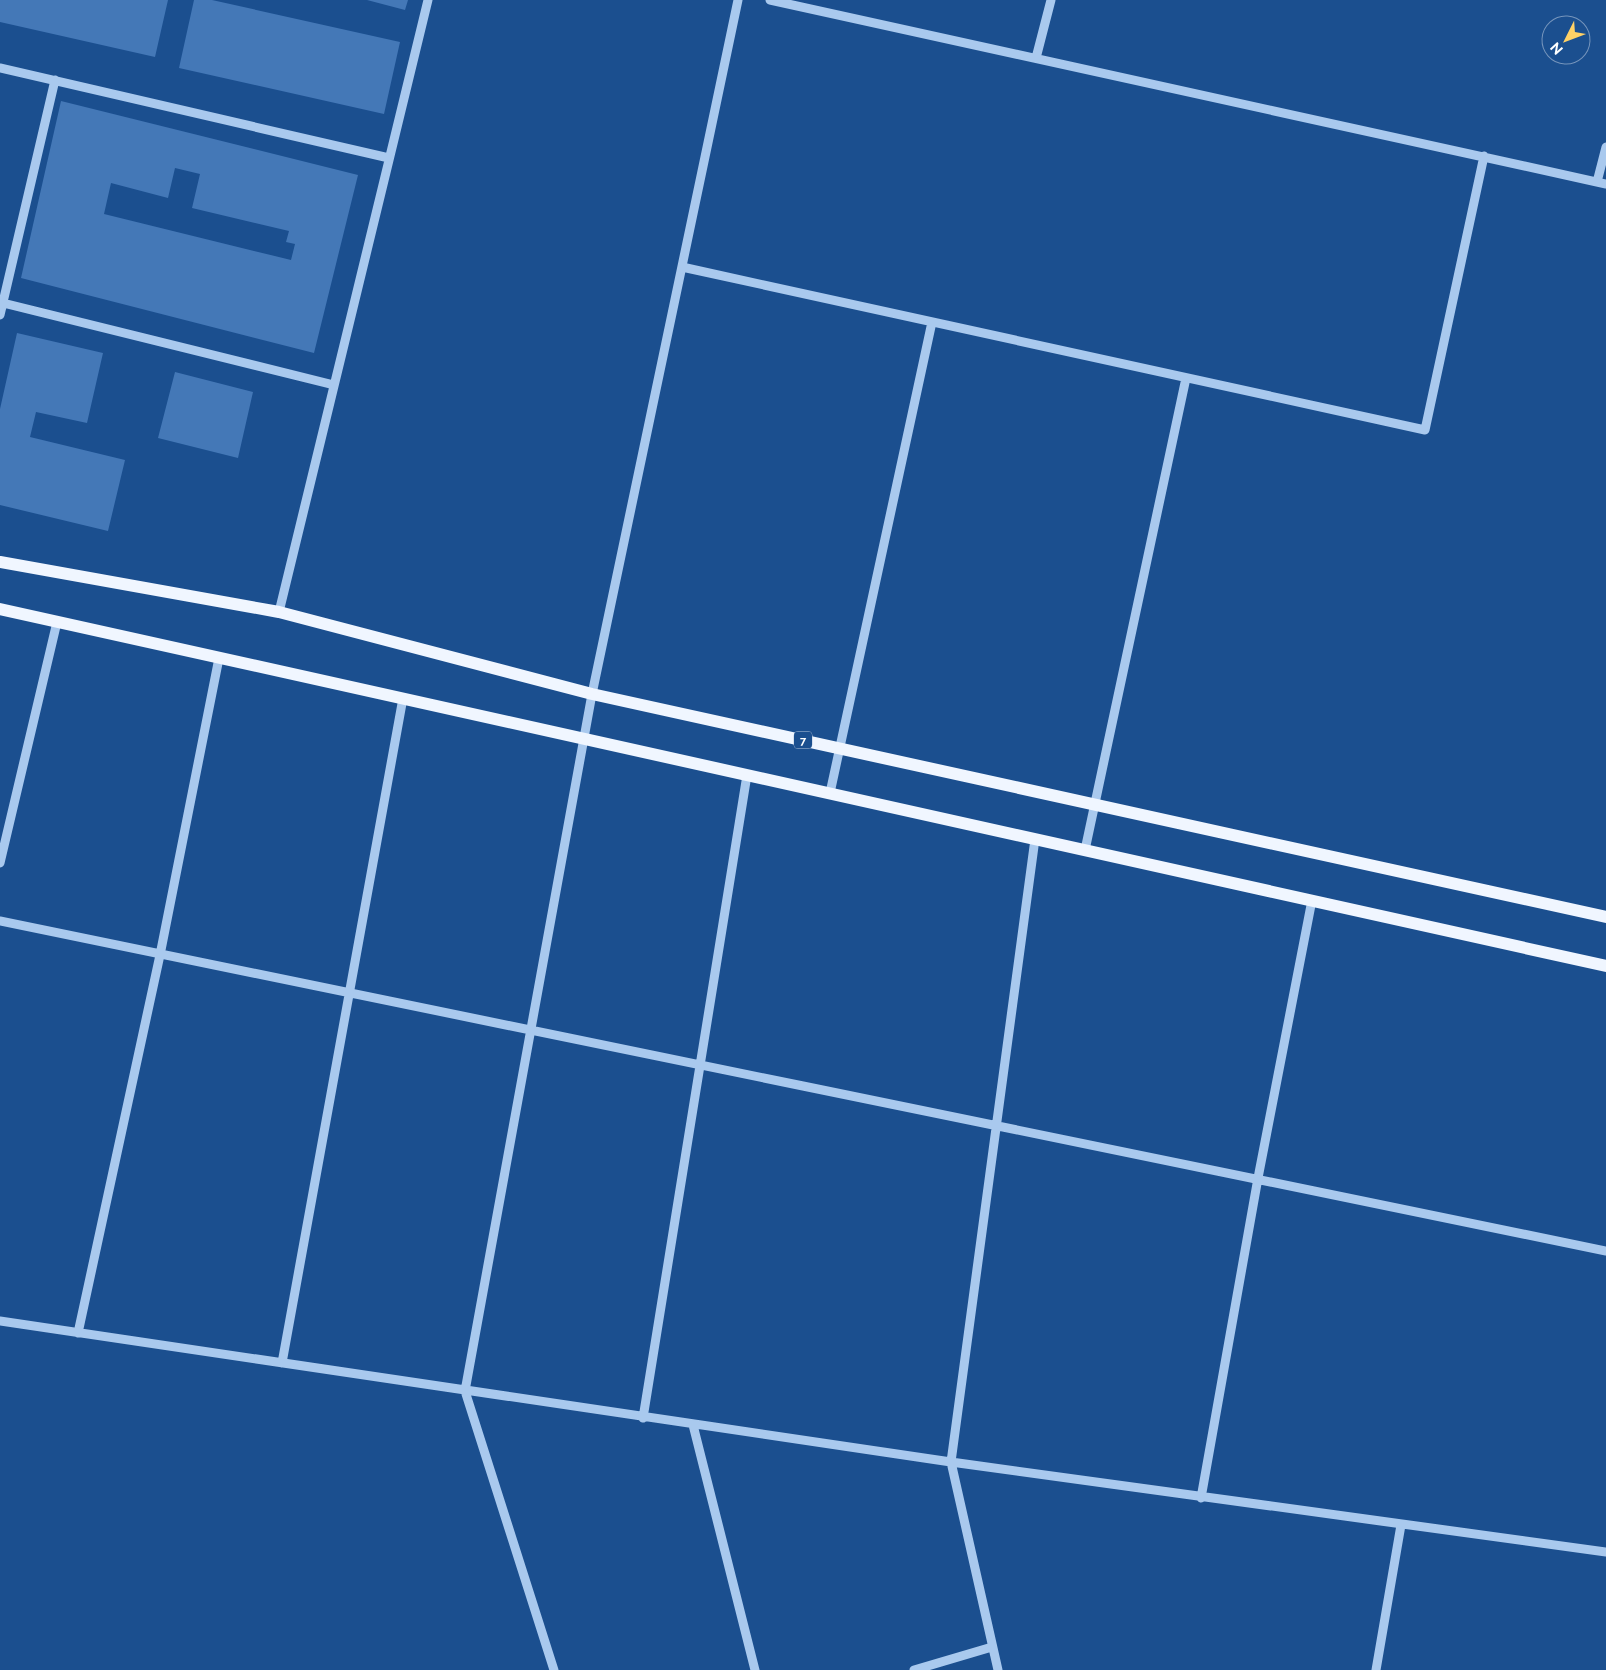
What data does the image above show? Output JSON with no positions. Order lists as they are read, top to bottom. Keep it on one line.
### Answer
{"streets":{"main road":["7"]},"north":"bottom left"}
